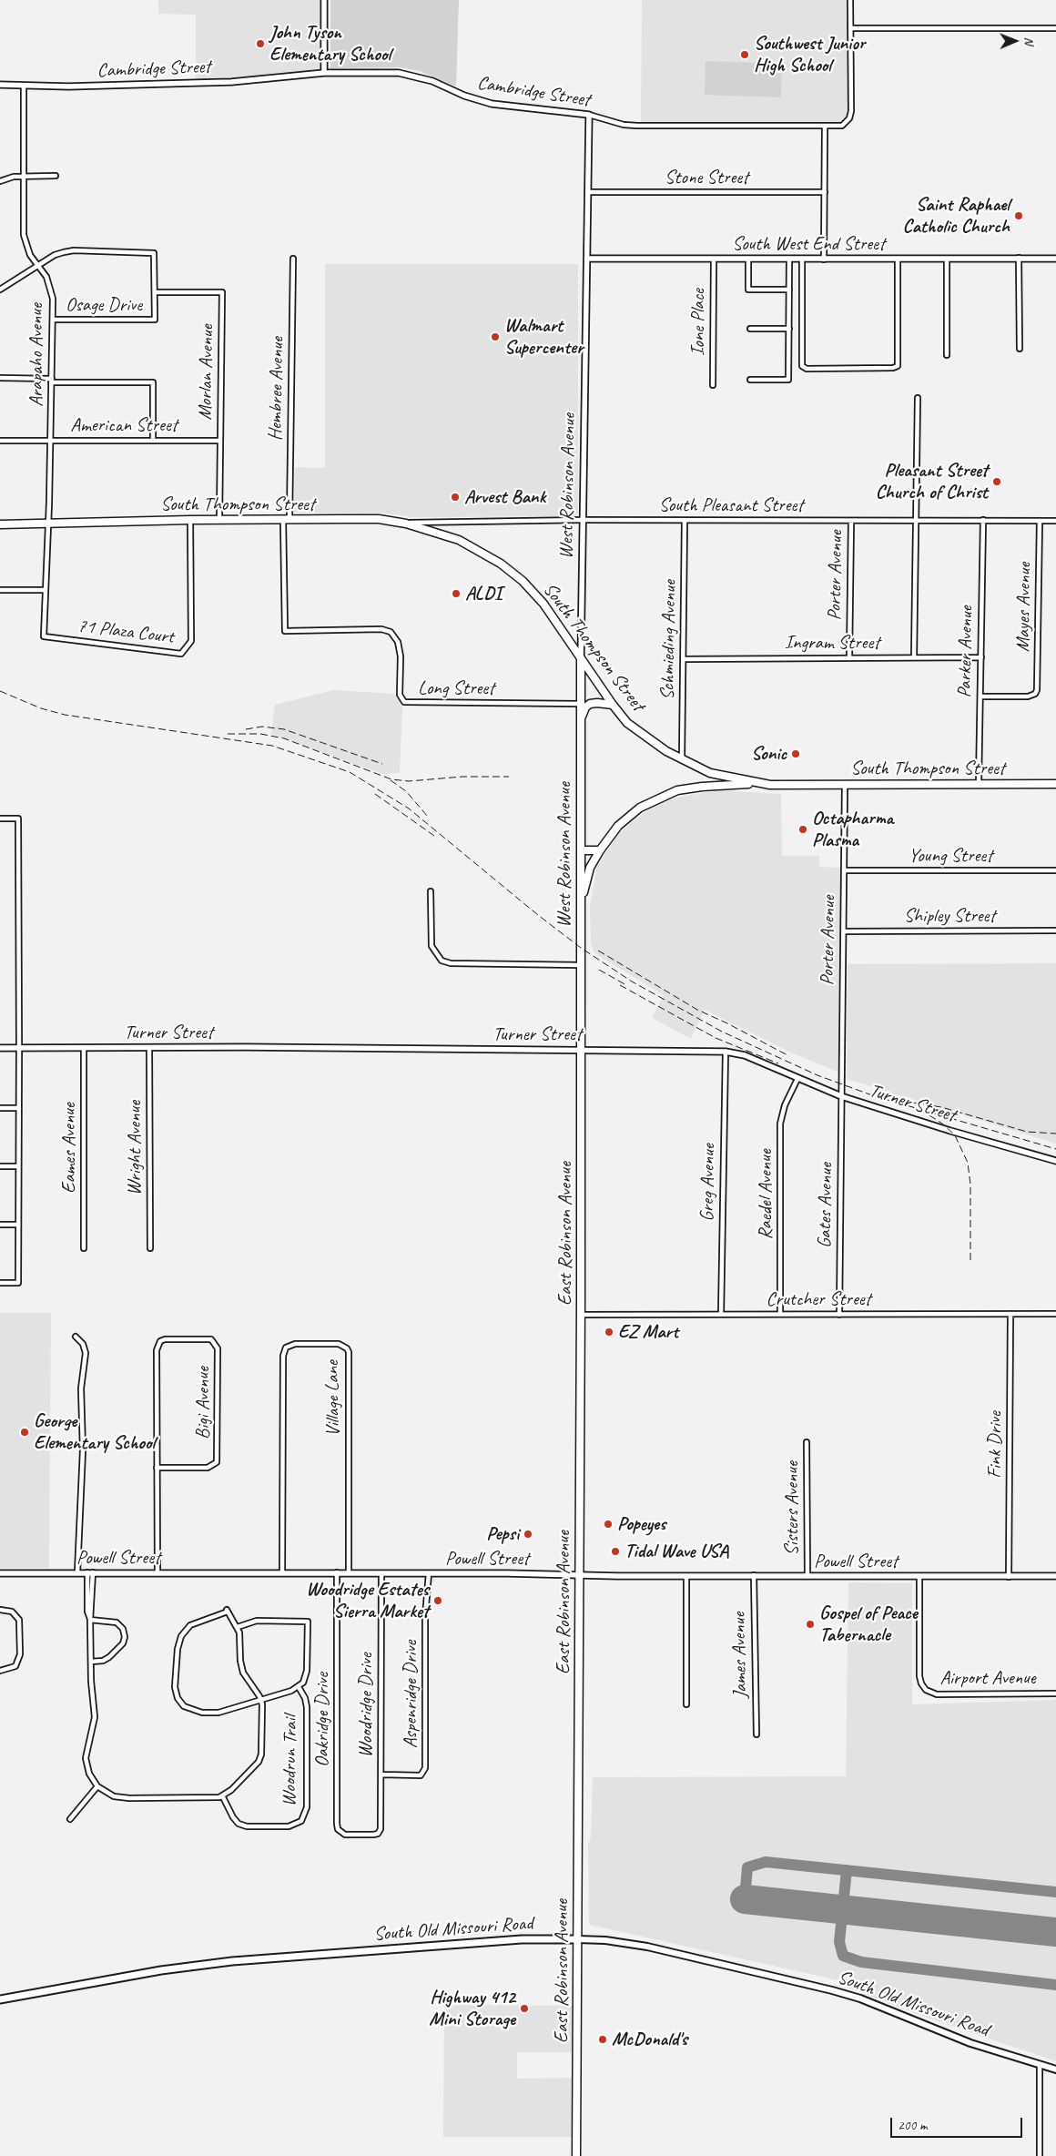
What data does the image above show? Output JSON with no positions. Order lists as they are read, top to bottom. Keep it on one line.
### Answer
{"streets":{"highway":["West Robinson Avenue","South Thompson Street","East Robinson Avenue"],"main road":["South Old Missouri Road"],"street":["Cambridge Street","Stone Street","South West End Street","Osage Drive","Ione Place","Arapaho Avenue","Morlan Avenue","Hembree Avenue","American Street","South Pleasant Street","Porter Avenue","Mayes Avenue","71 Plaza Court","Schmieding Avenue","Ingram Street","Parker Avenue","Long Street","Young Street","Shipley Street","Turner Street","Eames Avenue","Wright Avenue","Greg Avenue","Raedel Avenue","Gates Avenue","Crutcher Street","Village Lane","Bigi Avenue","Fink Drive","Sisters Avenue","Powell Street","James Avenue","Airport Avenue","Aspenridge Drive","Woodridge Drive","Oakridge Drive","Woodrun Trail"]},"crossings":[["Cambridge Street","Arapaho Avenue"],["Cambridge Street","West Robinson Avenue"],["Stone Street","West Robinson Avenue"],["South West End Street","Ione Place"],["South West End Street","West Robinson Avenue"],["Osage Drive","Arapaho Avenue"],["Osage Drive","Morlan Avenue"],["Arapaho Avenue","American Street"],["Arapaho Avenue","South Thompson Street"],["Arapaho Avenue","71 Plaza Court"],["Morlan Avenue","American Street"],["Morlan Avenue","South Thompson Street"],["Hembree Avenue","South Thompson Street"],["Hembree Avenue","Long Street"],["West Robinson Avenue","South Thompson Street"],["West Robinson Avenue","South Pleasant Street"],["West Robinson Avenue","Long Street"],["West Robinson Avenue","Turner Street"],["West Robinson Avenue","East Robinson Avenue"],["South Thompson Street","South Pleasant Street"],["South Thompson Street","Porter Avenue"],["South Thompson Street","71 Plaza Court"],["South Thompson Street","Schmieding Avenue"],["South Thompson Street","Parker Avenue"],["South Pleasant Street","Porter Avenue"],["South Pleasant Street","Mayes Avenue"],["South Pleasant Street","Schmieding Avenue"],["South Pleasant Street","Parker Avenue"],["Porter Avenue","Ingram Street"],["Porter Avenue","Young Street"],["Porter Avenue","Shipley Street"],["Porter Avenue","Turner Street"],["Porter Avenue","Gates Avenue"],["Mayes Avenue","Parker Avenue"],["Schmieding Avenue","Ingram Street"],["Ingram Street","Parker Avenue"],["Turner Street","Eames Avenue"],["Turner Street","Wright Avenue"],["Turner Street","Greg Avenue"],["Turner Street","Raedel Avenue"],["Turner Street","Gates Avenue"],["Turner Street","East Robinson Avenue"],["Greg Avenue","Crutcher Street"],["Raedel Avenue","Crutcher Street"],["Gates Avenue","Crutcher Street"],["East Robinson Avenue","Crutcher Street"],["East Robinson Avenue","Powell Street"],["East Robinson Avenue","South Old Missouri Road"],["Crutcher Street","Fink Drive"],["Village Lane","Powell Street"],["Fink Drive","Powell Street"],["Sisters Avenue","Powell Street"],["Powell Street","James Avenue"],["Powell Street","Airport Avenue"],["Powell Street","Aspenridge Drive"],["Powell Street","Woodridge Drive"],["Powell Street","Oakridge Drive"],["Aspenridge Drive","Woodridge Drive"],["Woodridge Drive","Oakridge Drive"]],"places":["John Tyson Elementary School","Southwest Junior High School","Saint Raphael Catholic Church","Walmart Supercenter","Pleasant Street Church of Christ","Arvest Bank","ALDI","Sonic","Octapharma Plasma","EZ Mart","George Elementary School","Popeyes","Pepsi","Tidal Wave USA","Woodridge Estates Sierra Market","Gospel of Peace Tabernacle","Highway 412 Mini Storage","McDonald's"],"scale_bar":"200 m","north":"right"}
